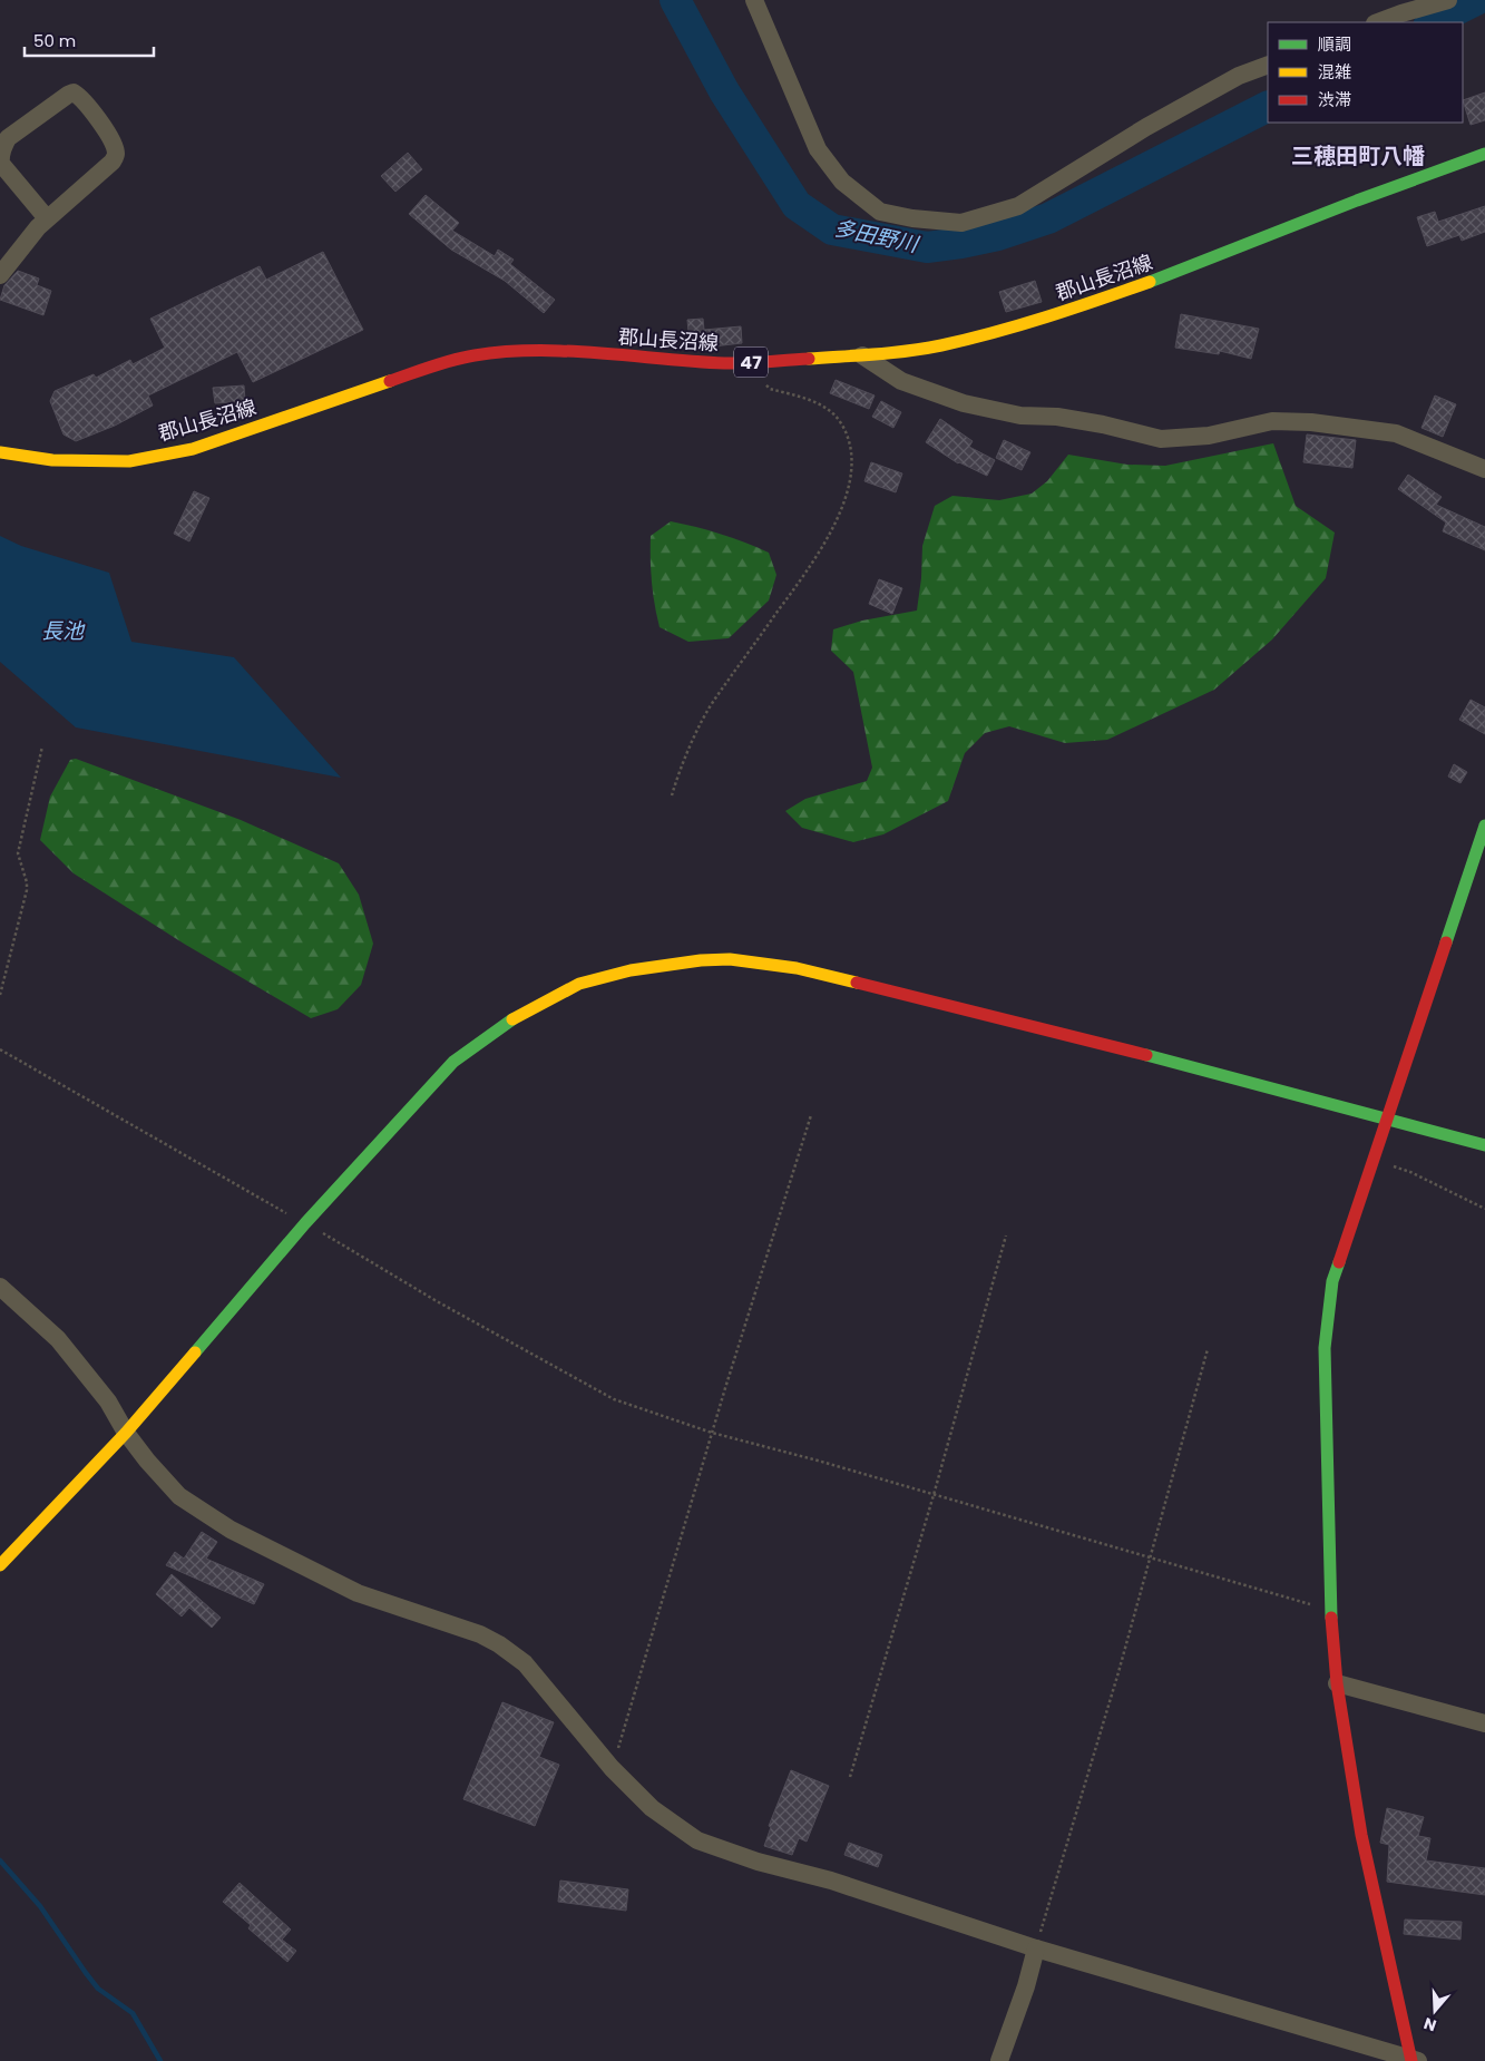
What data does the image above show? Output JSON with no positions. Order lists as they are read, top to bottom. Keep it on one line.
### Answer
{"streets":{"street":["郡山長沼線","47"]},"districts":["三穂田町八幡"],"water":["多田野川","長池"],"legend":["順調","混雑","渋滞"],"scale_bar":"50 m","north":"bottom"}
